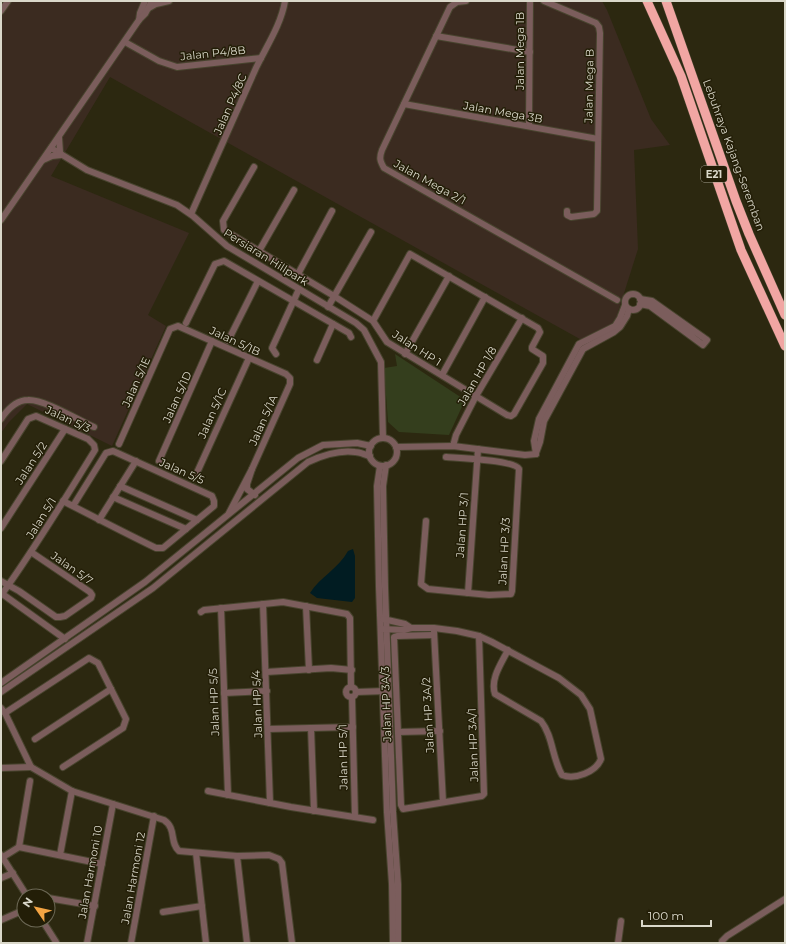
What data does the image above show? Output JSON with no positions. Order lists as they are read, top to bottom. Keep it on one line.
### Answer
{"streets":{"highway":["Lebuhraya Kajang-Seremban","E21"],"street":["Jalan Mega 1B","Jalan P4/8B","Jalan Mega B","Jalan P4/8C","Jalan Mega 3B","Jalan Mega 2/1","Persiaran Hillpark","Jalan 5/1B","Jalan HP 1","Jalan HP 1/8","Jalan 5/1E","Jalan 5/1D","Jalan 5/1C","Jalan 5/3","Jalan 5/1A","Jalan 5/2","Jalan 5/5","Jalan 5/1","Jalan HP 3/1","Jalan HP 3/3","Jalan 5/7","Jalan HP 5/5","Jalan HP 5/4","Jalan HP 3A/3","Jalan HP 3A/2","Jalan HP 3A/1","Jalan HP 5/1","Jalan Harmoni 10","Jalan Harmoni 12"]},"crossings":[["Jalan Mega 1B","Jalan Mega 3B"],["Jalan P4/8B","Jalan P4/8C"],["Jalan Mega B","Jalan Mega 3B"],["Jalan P4/8C","Persiaran Hillpark"],["Jalan Mega 3B","Jalan Mega 2/1"],["Jalan 5/1B","Jalan 5/1E"],["Jalan 5/1B","Jalan 5/1D"],["Jalan 5/1B","Jalan 5/1C"],["Jalan 5/1B","Jalan 5/1A"],["Jalan HP 1","Jalan HP 1/8"],["Jalan 5/3","Jalan 5/2"],["Jalan 5/3","Jalan 5/1"],["Jalan 5/5","Jalan 5/1"],["Jalan 5/1","Jalan 5/7"],["Jalan HP 3/1","Jalan HP 3/3"],["Jalan HP 3A/3","Jalan HP 3A/2"],["Jalan HP 3A/3","Jalan HP 3A/1"],["Jalan HP 3A/2","Jalan HP 3A/1"]],"scale_bar":"100 m","north":"top left"}
